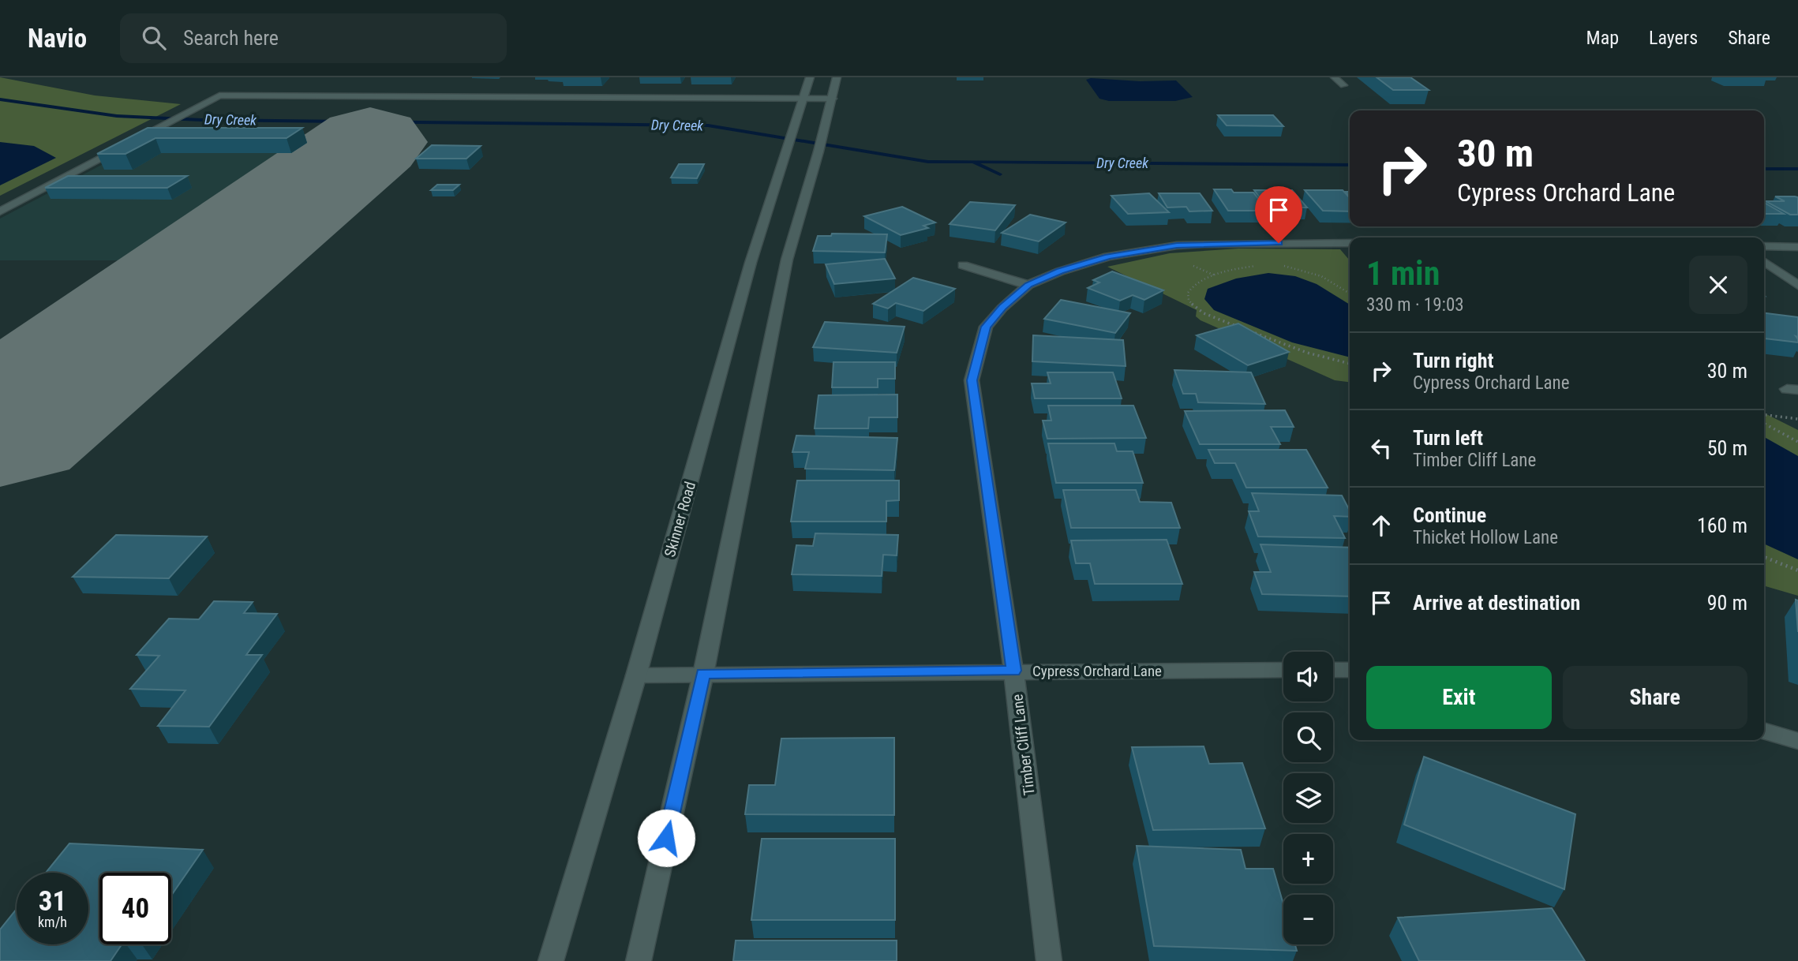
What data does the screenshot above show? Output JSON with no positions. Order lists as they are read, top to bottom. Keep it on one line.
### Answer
{"streets":{"street":["Skinner Road","Cypress Orchard Lane","Timber Cliff Lane"]},"crossings":[["Skinner Road","Cypress Orchard Lane"],["Cypress Orchard Lane","Timber Cliff Lane"]],"water":["Dry Creek"],"page":{"header":"Navio","search":"Search here","nav":["Map","Layers","Share"],"turn":["30 m","Cypress Orchard Lane"],"heading":["1 min","330 m · 19:03"],"list":[{"name":"Turn right","note":"Cypress Orchard Lane","value":"30 m"},{"name":"Turn left","note":"Timber Cliff Lane","value":"50 m"},{"name":"Continue","note":"Thicket Hollow Lane","value":"160 m"},{"name":"Arrive at destination","value":"90 m"}],"map_buttons":["+","−"],"buttons":["Exit","Share"],"speed":"31 km/h","limit":"40"}}
